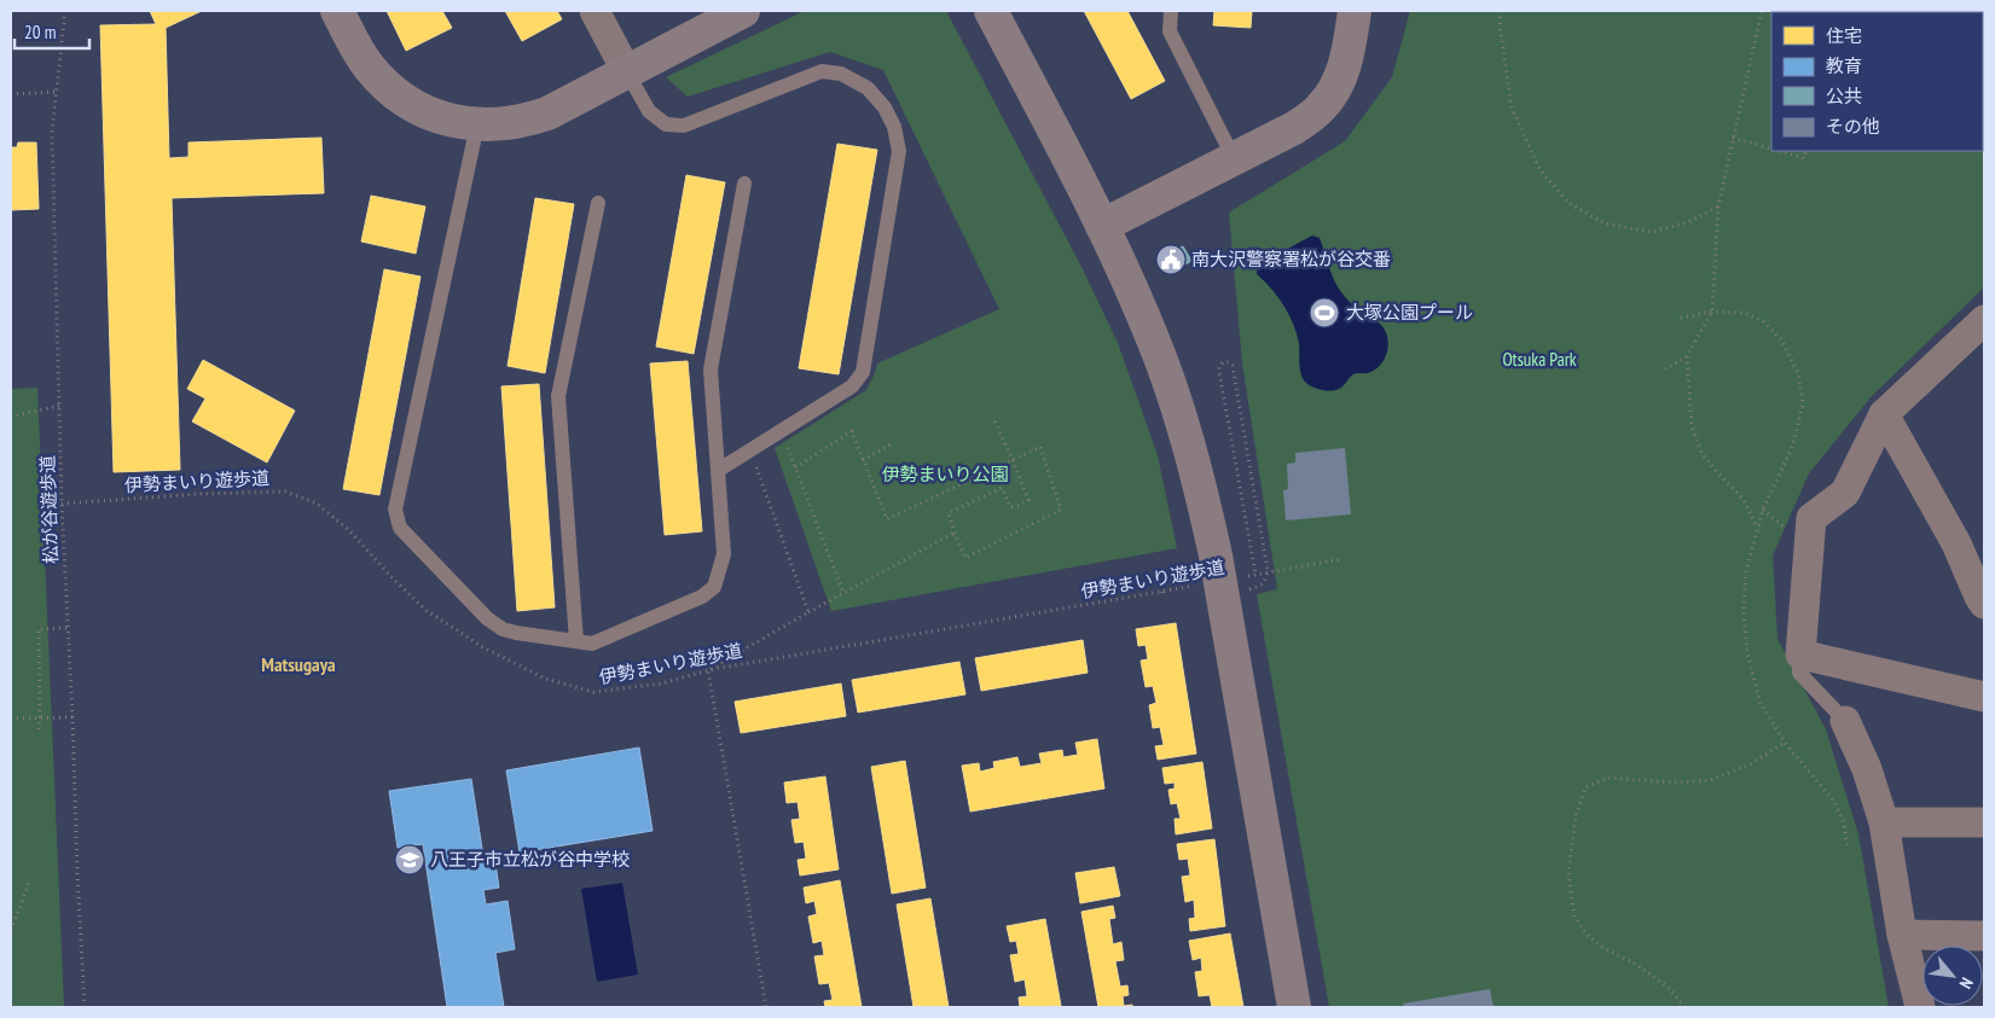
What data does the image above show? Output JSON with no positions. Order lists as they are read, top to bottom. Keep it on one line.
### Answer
{"streets":{"path":["伊勢まいり遊歩道","松が谷遊歩道"]},"crossings":[["伊勢まいり遊歩道","松が谷遊歩道"]],"districts":["Matsugaya"],"parks":["Otsuka Park","伊勢まいり公園"],"places":{"public building":["南大沢警察署松が谷交番"],"sports":["大塚公園プール"],"school or university":["八王子市立松が谷中学校"]},"legend":["住宅","教育","公共","その他"],"scale_bar":"20 m","north":"bottom right"}
